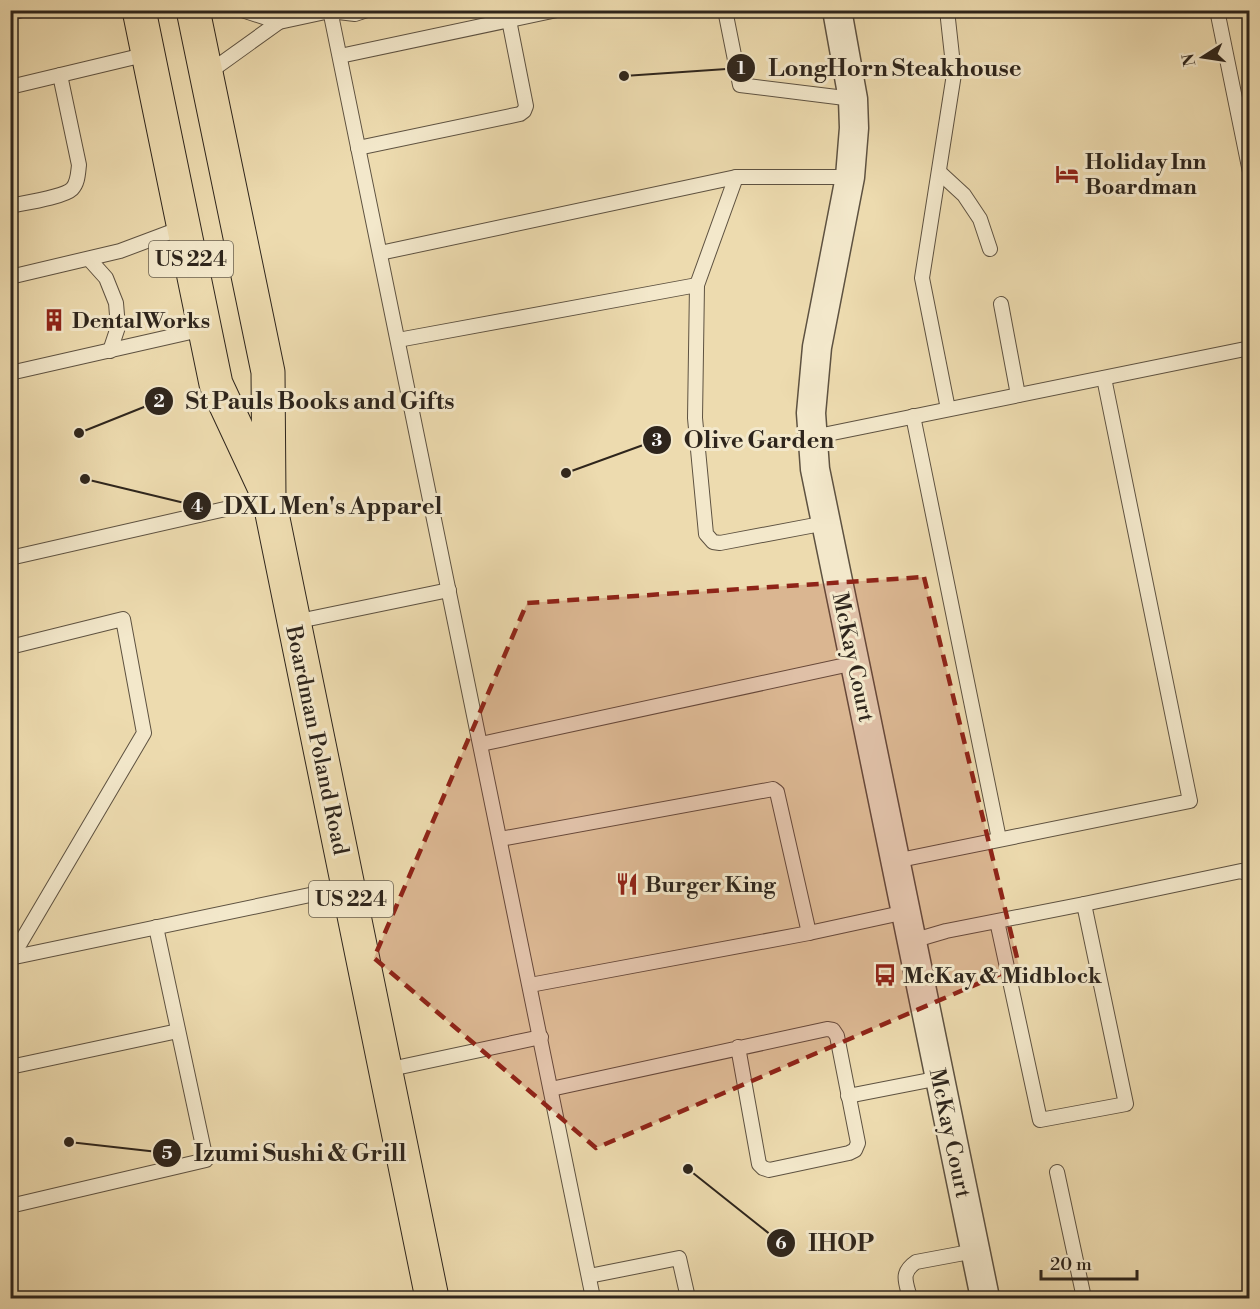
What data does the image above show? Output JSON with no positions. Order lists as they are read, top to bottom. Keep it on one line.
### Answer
{"streets":{"main road":["US 224","Boardman Poland Road"],"street":["McKay Court"]},"places":{"other":["LongHorn Steakhouse","St Pauls Books and Gifts","Olive Garden","DXL Men's Apparel","Izumi Sushi & Grill","IHOP"],"hotel":["Holiday Inn Boardman"],"building":["DentalWorks"],"restaurant":["Burger King"],"bus stop":["McKay & Midblock"]},"scale_bar":"20 m","north":"left"}
